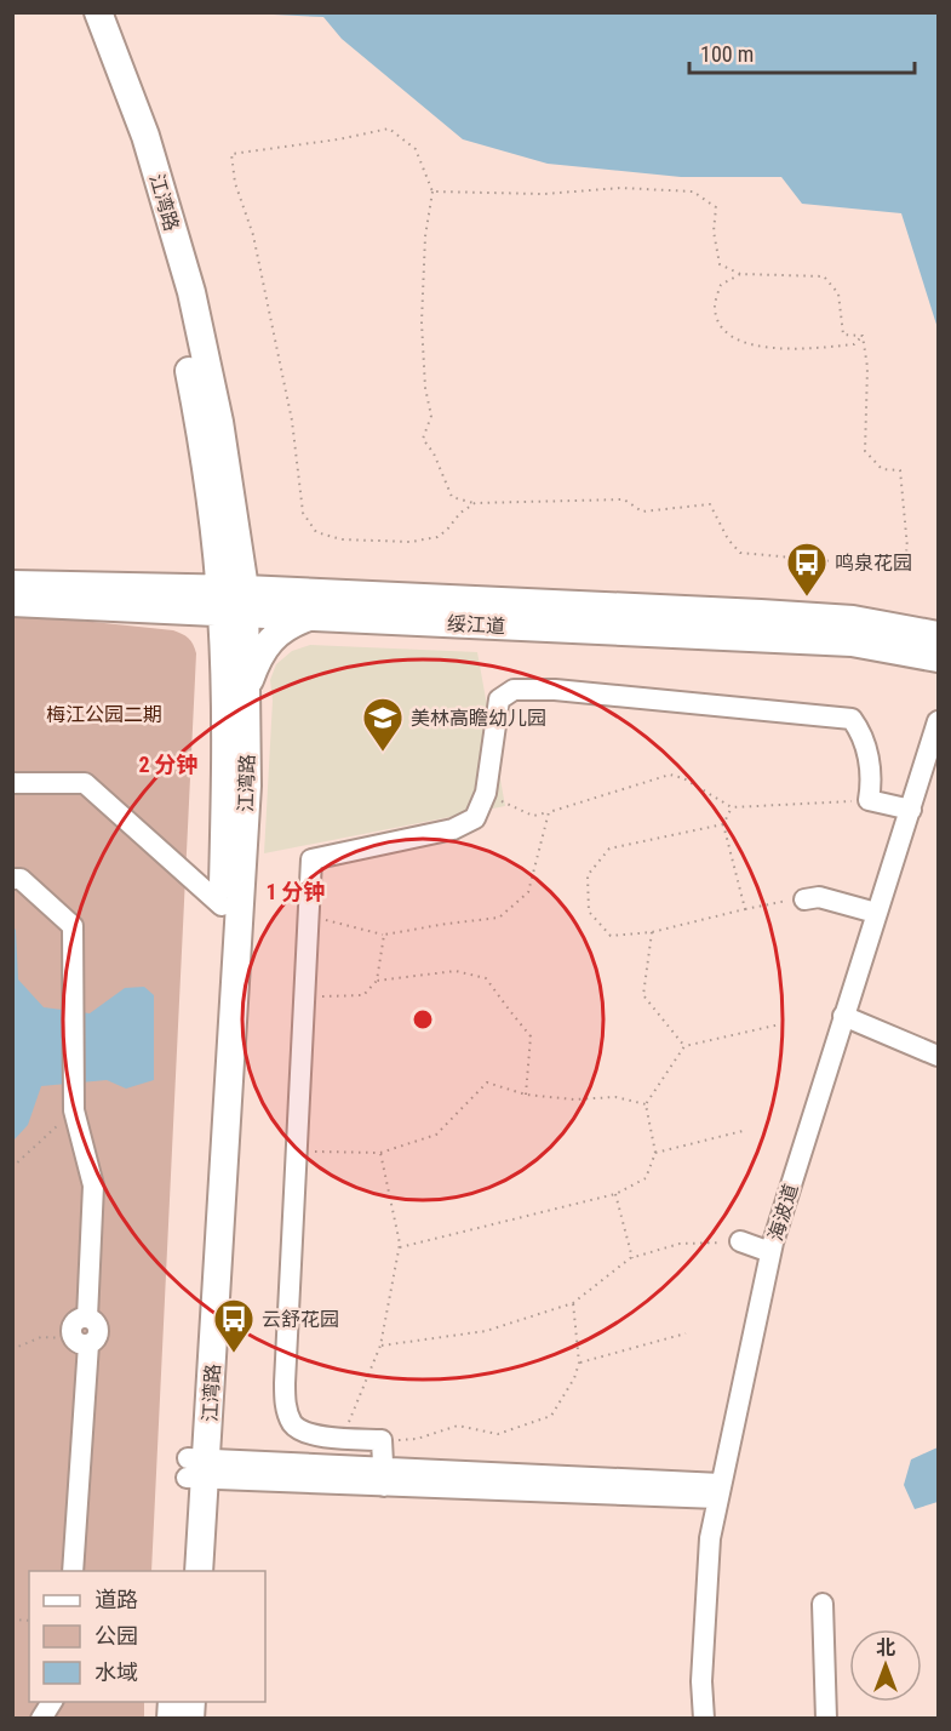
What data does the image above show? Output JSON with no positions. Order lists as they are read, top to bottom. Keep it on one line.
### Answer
{"streets":{"main road":["江湾路","绥江道"],"street":["海波道"]},"parks":["梅江公园二期"],"places":{"bus stop":["鸣泉花园","云舒花园"],"school or university":["美林高瞻幼儿园"]},"legend":["道路","公园","水域"],"scale_bar":"100 m","north":"top","rings":["2 分钟","1 分钟"]}
